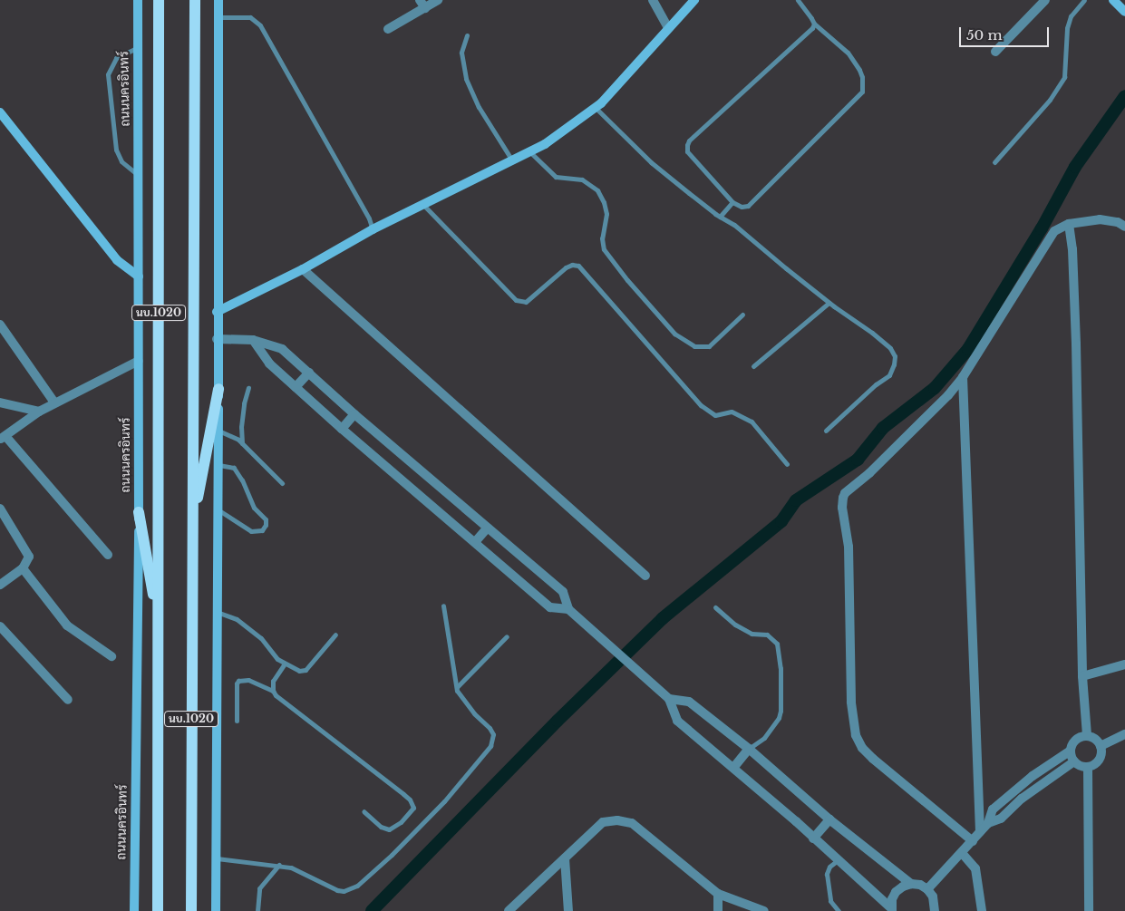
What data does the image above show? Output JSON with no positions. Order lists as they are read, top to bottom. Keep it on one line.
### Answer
{"streets":{"main road":["ถนนนครอินทร์","นบ.1020"]},"scale_bar":"50 m"}
